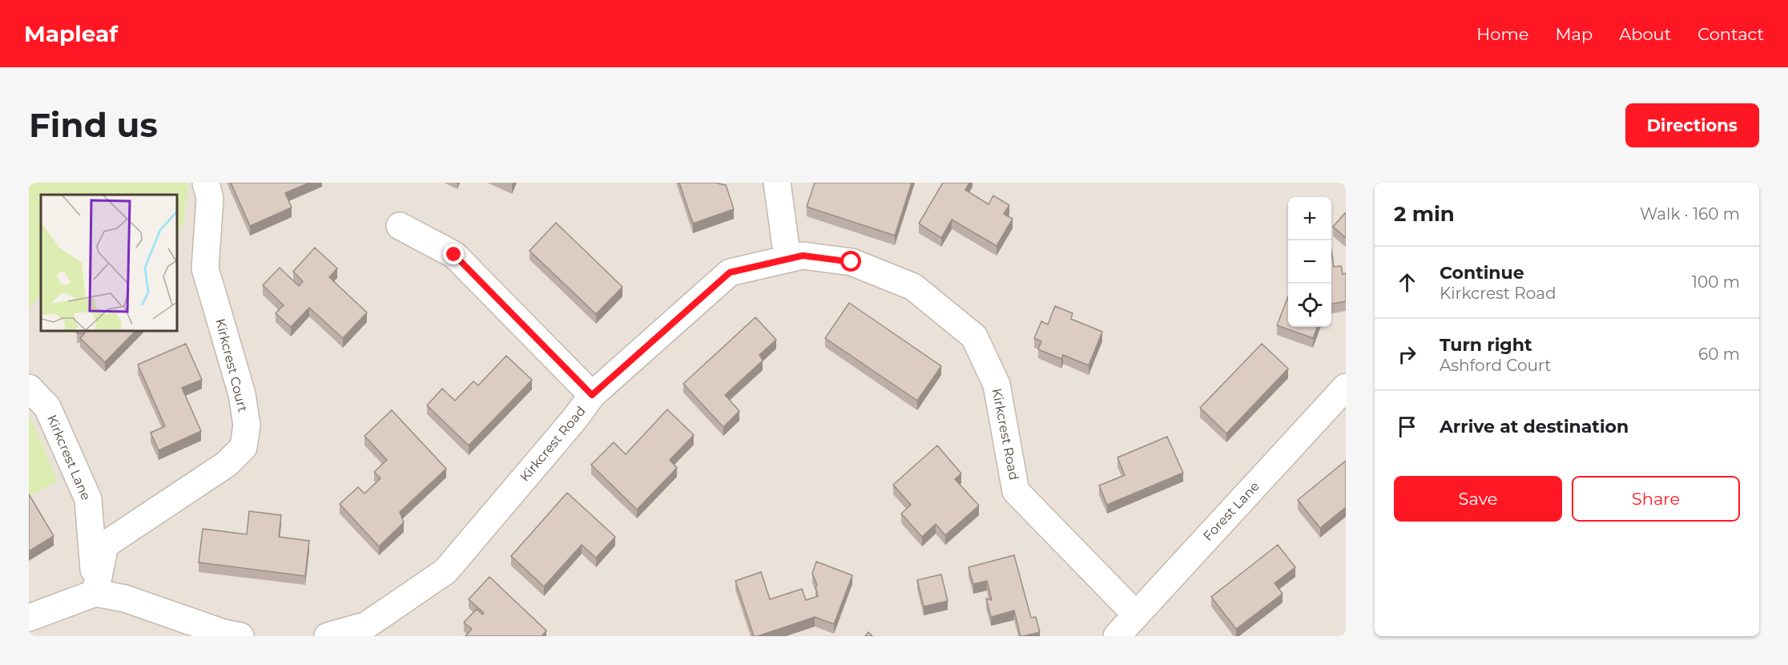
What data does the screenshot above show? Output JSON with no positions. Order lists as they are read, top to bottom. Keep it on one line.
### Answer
{"streets":{"street":["Kirkcrest Court","Kirkcrest Road","Kirkcrest Lane","Forest Lane"]},"crossings":[["Kirkcrest Court","Kirkcrest Lane"],["Kirkcrest Road","Forest Lane"]],"page":{"header":"Mapleaf","nav":["Home","Map","About","Contact"],"buttons":["Directions",["Save","Share"]],"title":"Find us","heading":["2 min","Walk · 160 m"],"map_buttons":["+","−"],"list":[["Continue","Kirkcrest Road","100 m"],["Turn right","Ashford Court","60 m"],"Arrive at destination"]}}
